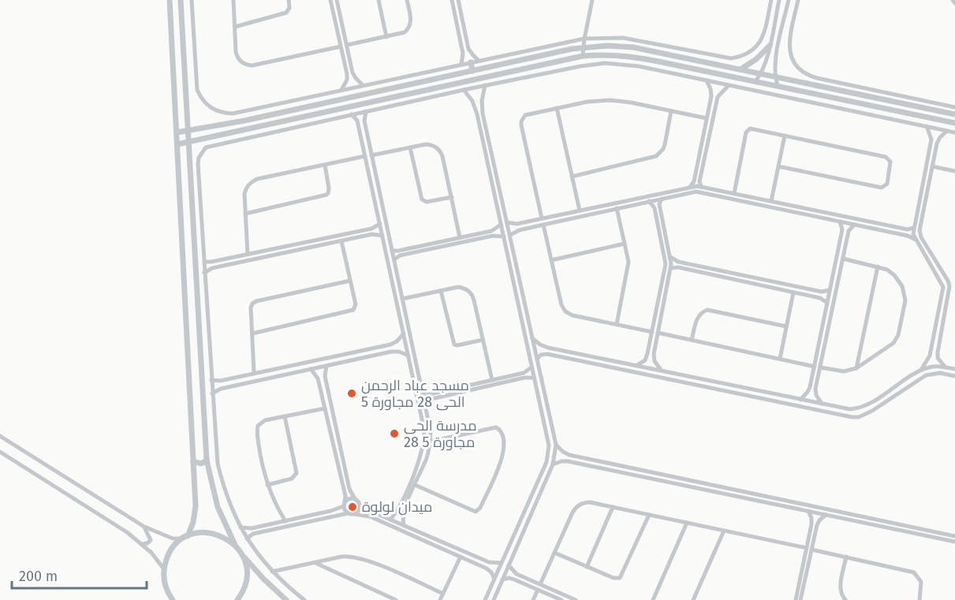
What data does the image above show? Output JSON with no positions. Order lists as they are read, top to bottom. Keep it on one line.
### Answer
{"places":["مسجد عباد الرحمن الحى 28 مجاورة 5","مدرسة الحى 28 مجاورة 5","ميدان لولوة"],"scale_bar":"200 m"}
